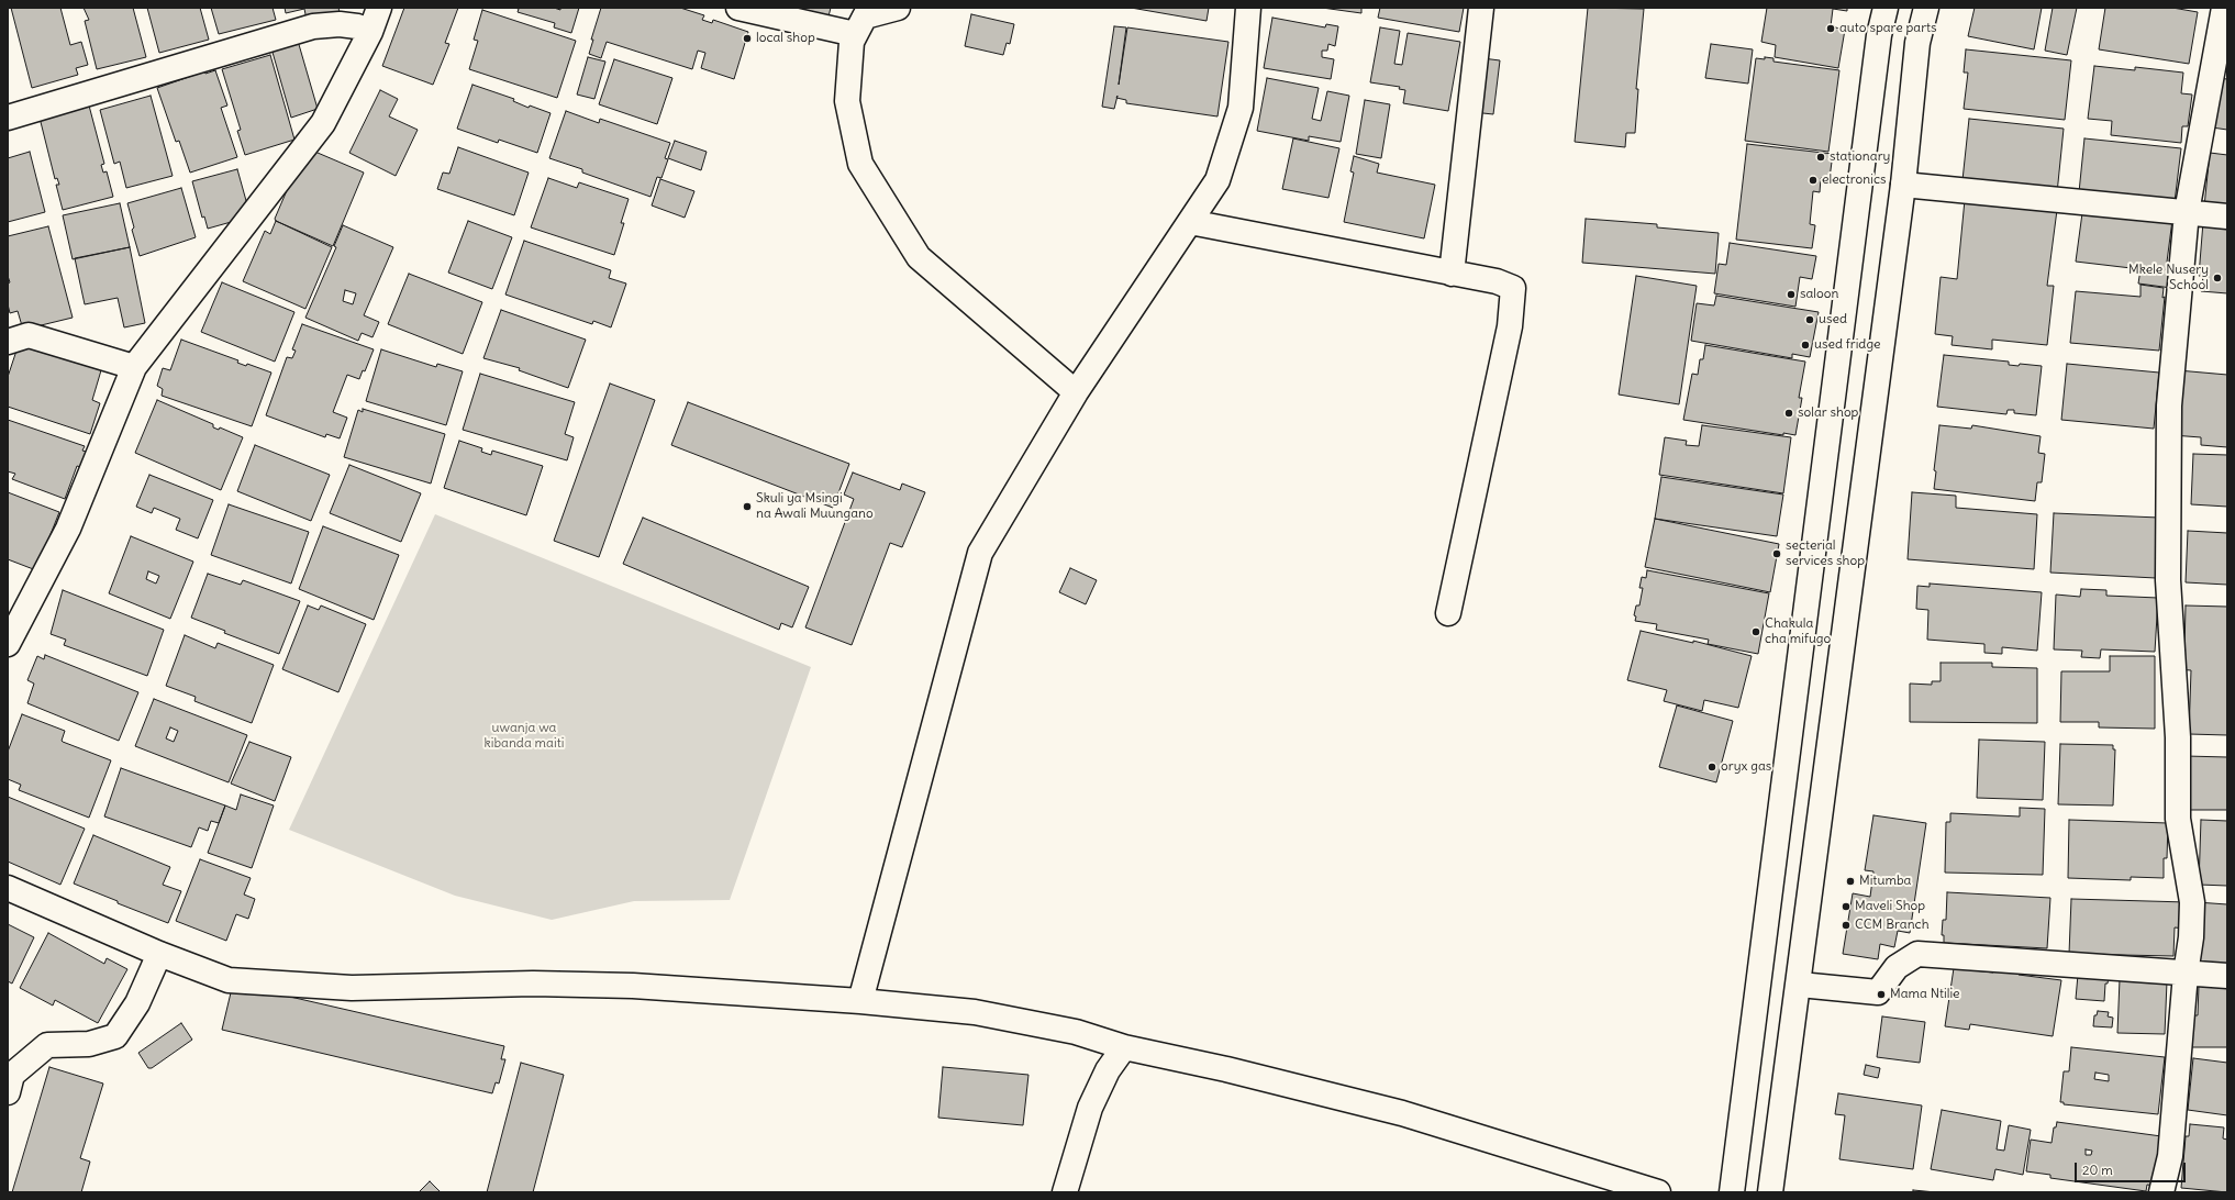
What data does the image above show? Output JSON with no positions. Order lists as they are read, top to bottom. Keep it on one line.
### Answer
{"parks":["uwanja wa kibanda maiti"],"places":["auto spare parts","local shop","stationary","electronics","Mkele Nusery School","saloon","used","used fridge","solar shop","Skuli ya Msingi na Awali Muungano","secterial services shop","Chakula cha mifugo","oryx gas","Mitumba","Maveli Shop","CCM Branch","Mama Ntilie"],"scale_bar":"20 m"}
